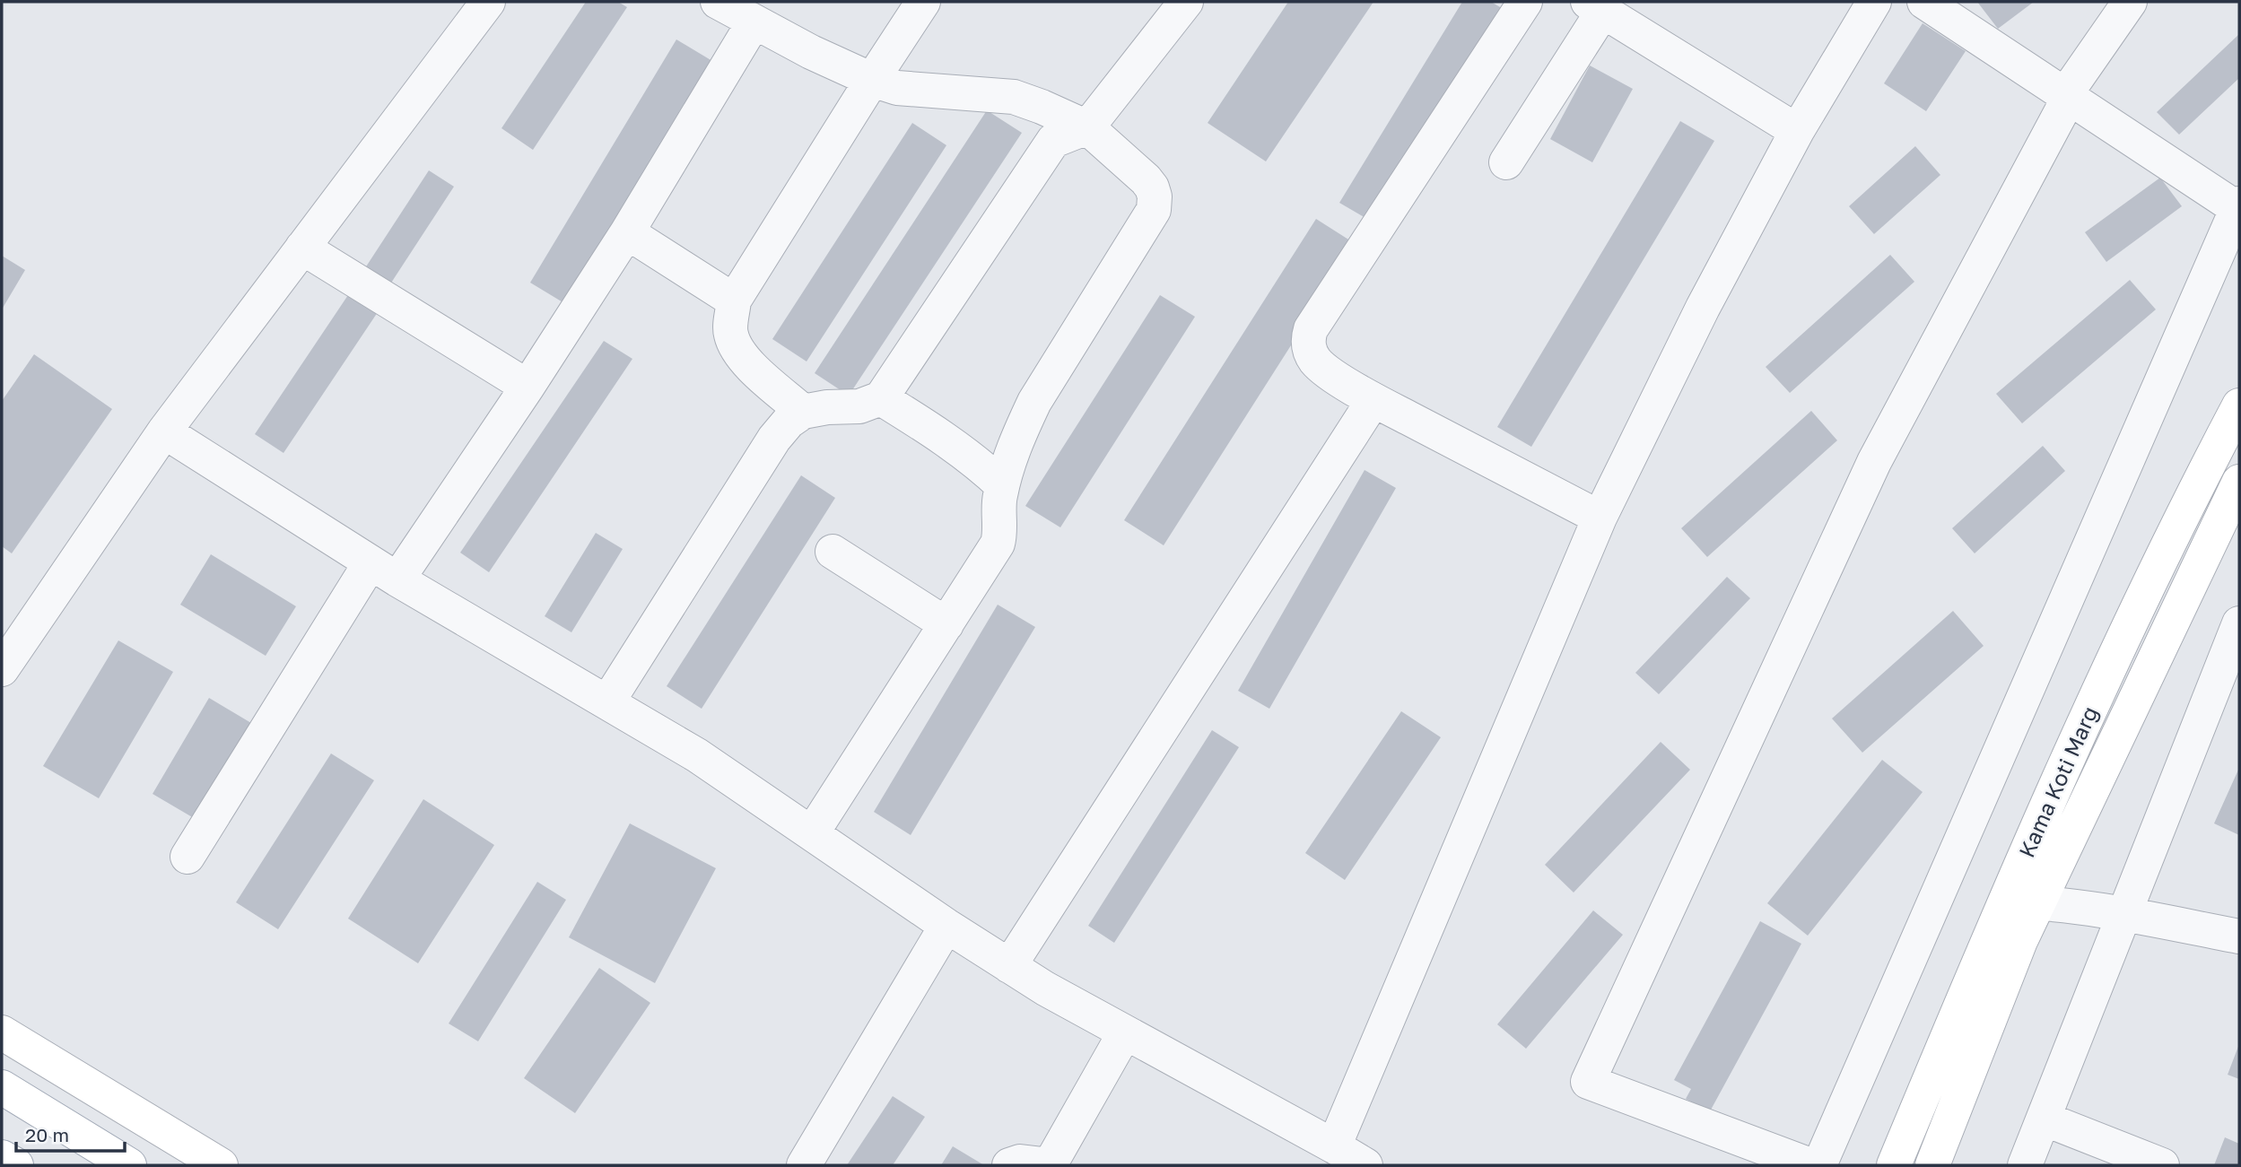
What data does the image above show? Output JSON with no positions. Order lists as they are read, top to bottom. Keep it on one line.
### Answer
{"streets":{"street":["Kama Koti Marg"]},"scale_bar":"20 m"}
